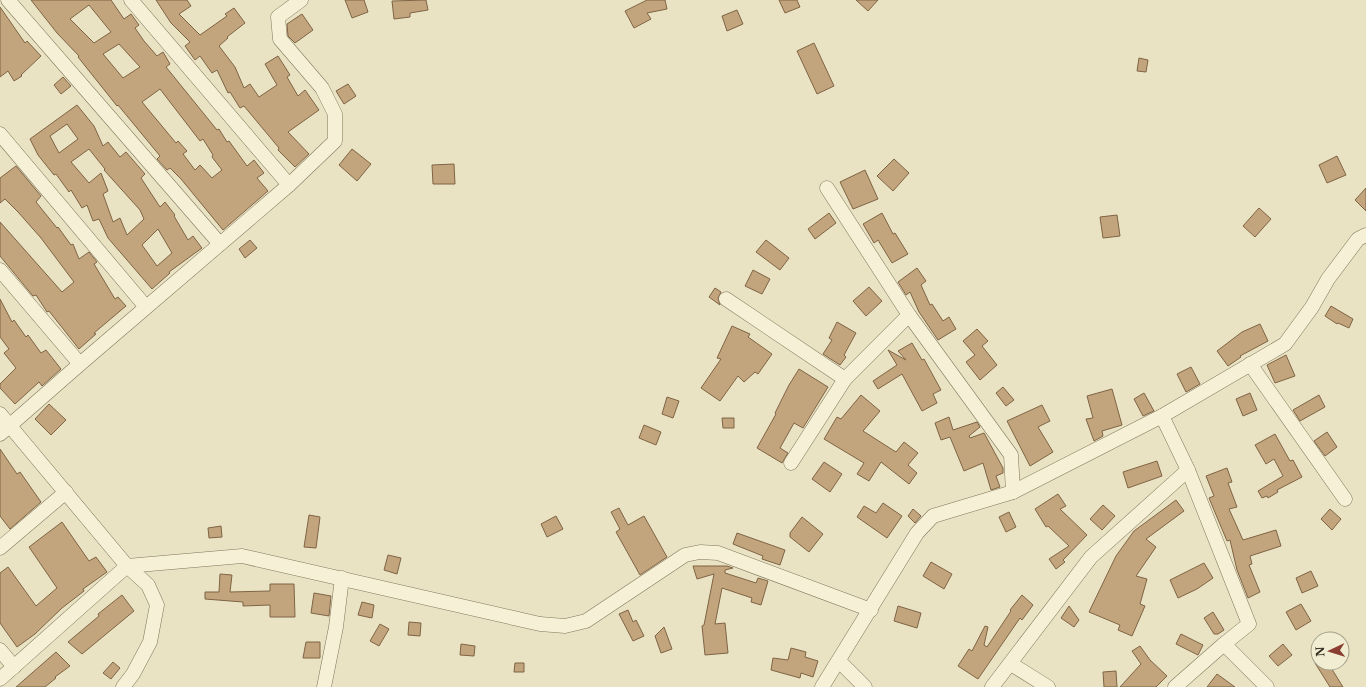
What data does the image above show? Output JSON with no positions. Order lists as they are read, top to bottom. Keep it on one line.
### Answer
{"north":"left"}
